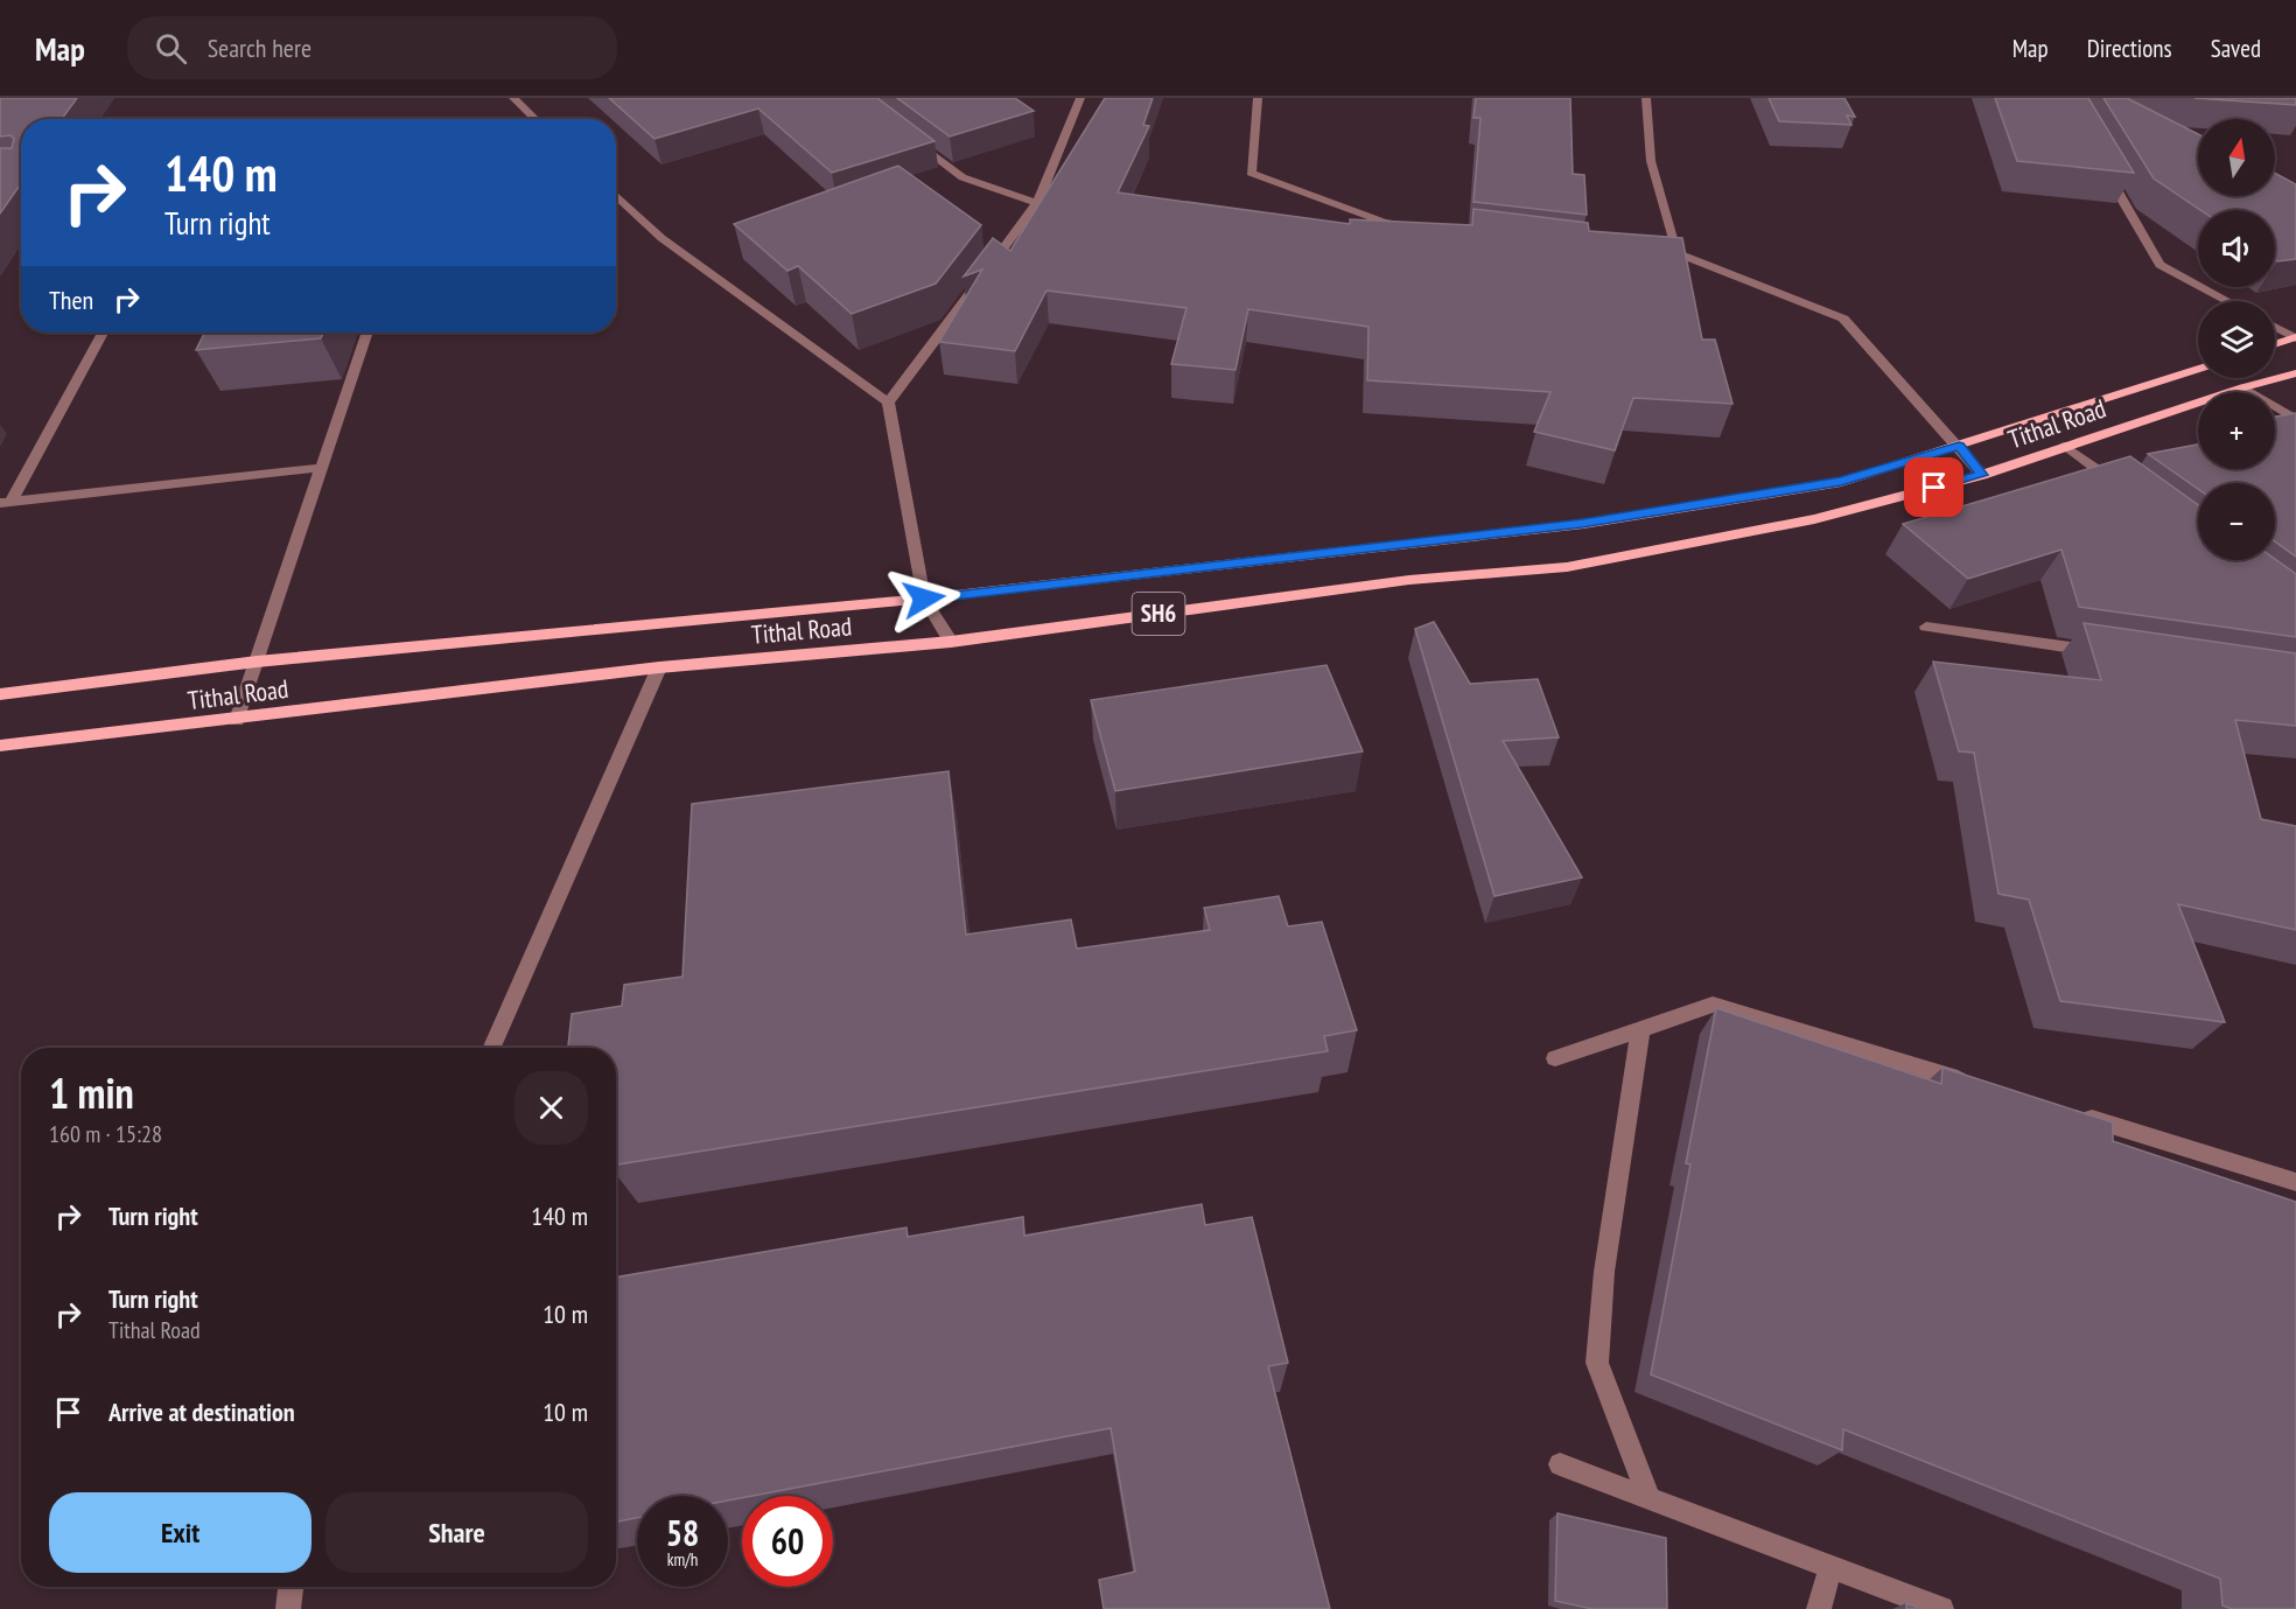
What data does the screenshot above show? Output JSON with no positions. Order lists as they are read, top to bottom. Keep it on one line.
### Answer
{"streets":{"main road":["Tithal Road","SH6"]},"north":"top","page":{"header":"Map","search":"Search here","nav":["Map","Directions","Saved"],"map_buttons":["+","−"],"turn":["140 m","Turn right"],"then":"Then","heading":["1 min","160 m · 15:28"],"list":[{"name":"Turn right","value":"140 m"},{"name":"Turn right","note":"Tithal Road","value":"10 m"},{"name":"Arrive at destination","value":"10 m"}],"buttons":["Exit","Share"],"speed":"58 km/h","limit":"60"}}
